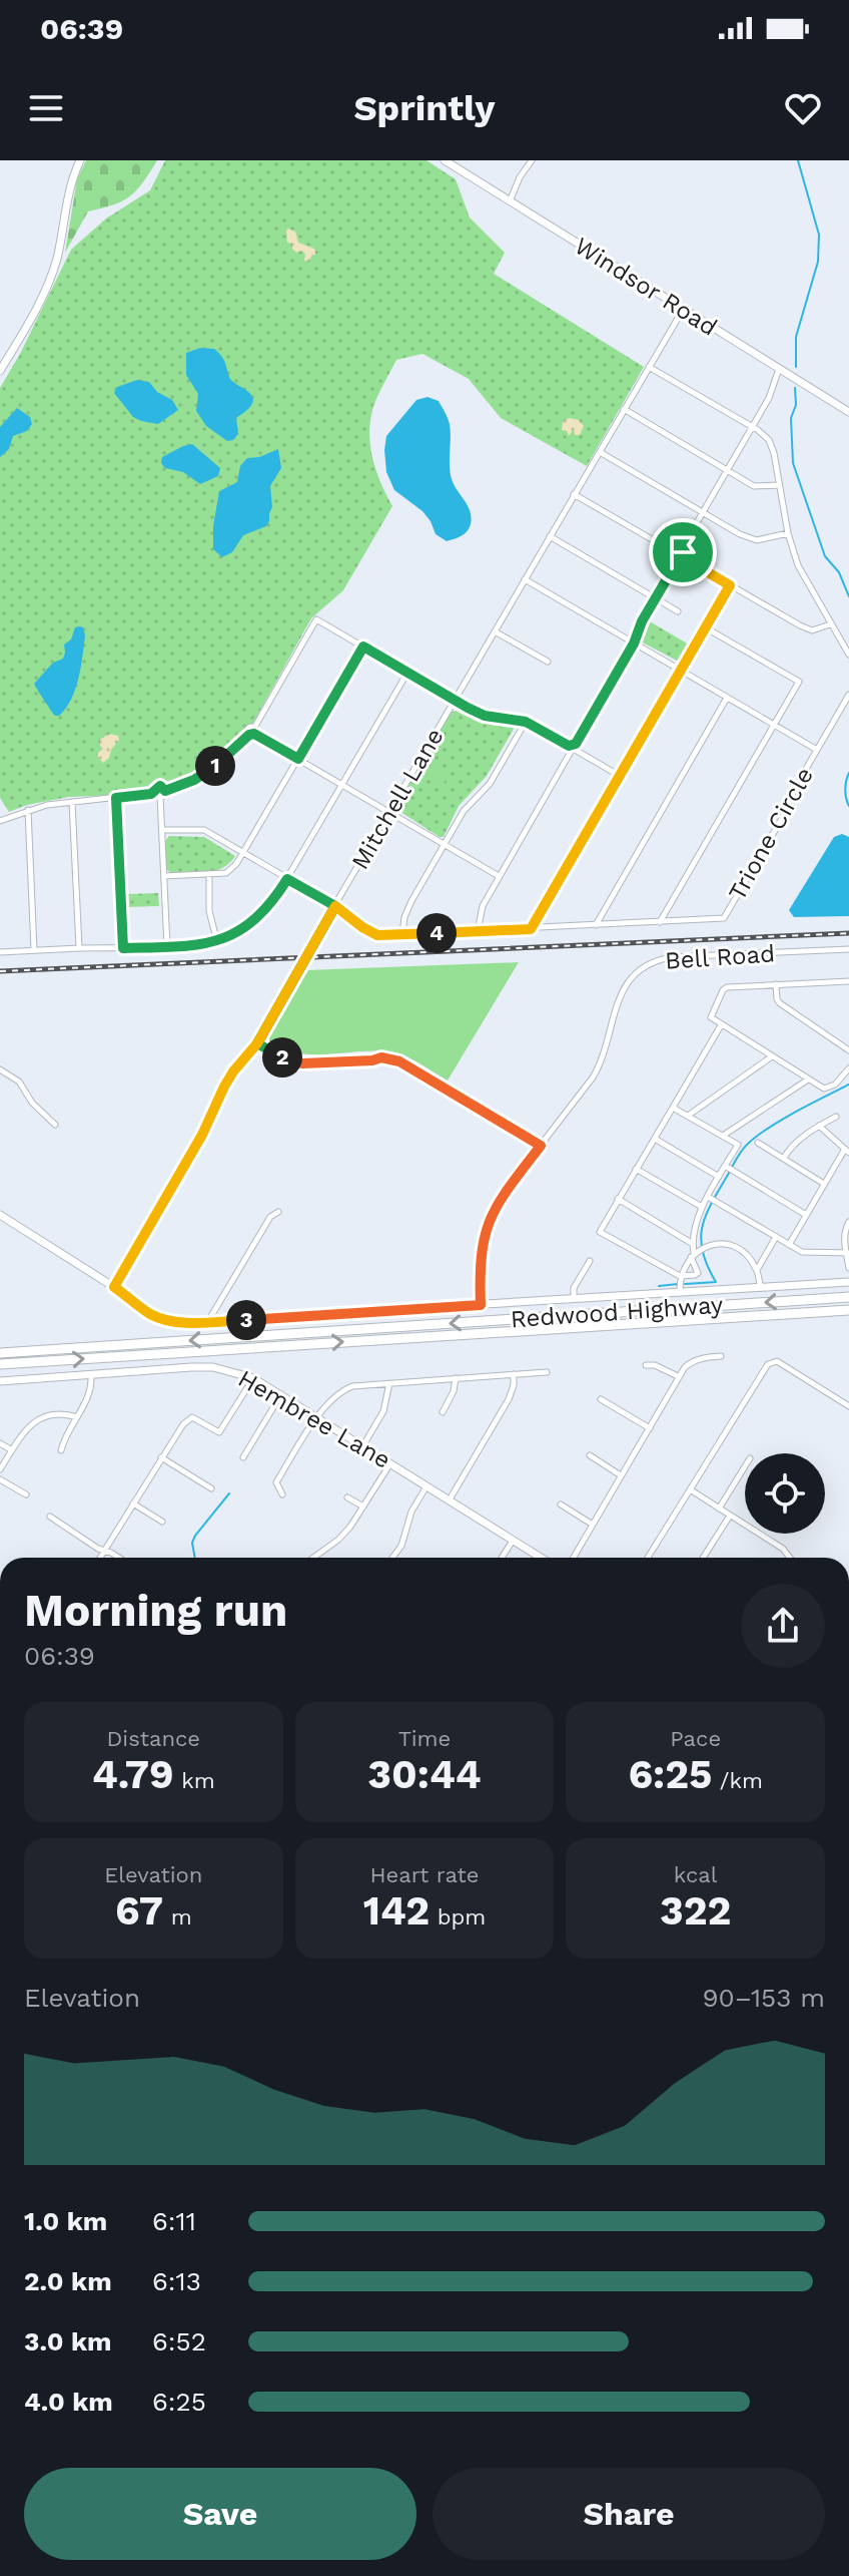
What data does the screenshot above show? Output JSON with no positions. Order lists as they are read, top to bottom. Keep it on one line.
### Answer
{"streets":{"highway":["Redwood Highway"],"street":["Windsor Road","Mitchell Lane","Trione Circle","Bell Road","Hembree Lane"]},"crossings":[["Windsor Road","Mitchell Lane"],["Mitchell Lane","Trione Circle"]],"page":{"status":"06:39","header":"Sprintly","pins":["1","4","2","3"],"heading":["Morning run","06:39"],"stats":[["Distance","4.79 km"],["Time","30:44"],["Pace","6:25 /km"],["Elevation","67 m"],["Heart rate","142 bpm"],["kcal","322"]],"chart":["Elevation","90–153 m"],"list":[{"name":"1.0 km","note":"6:11"},{"name":"2.0 km","note":"6:13"},{"name":"3.0 km","note":"6:52"},{"name":"4.0 km","note":"6:25"}],"buttons":["Save","Share"]}}
